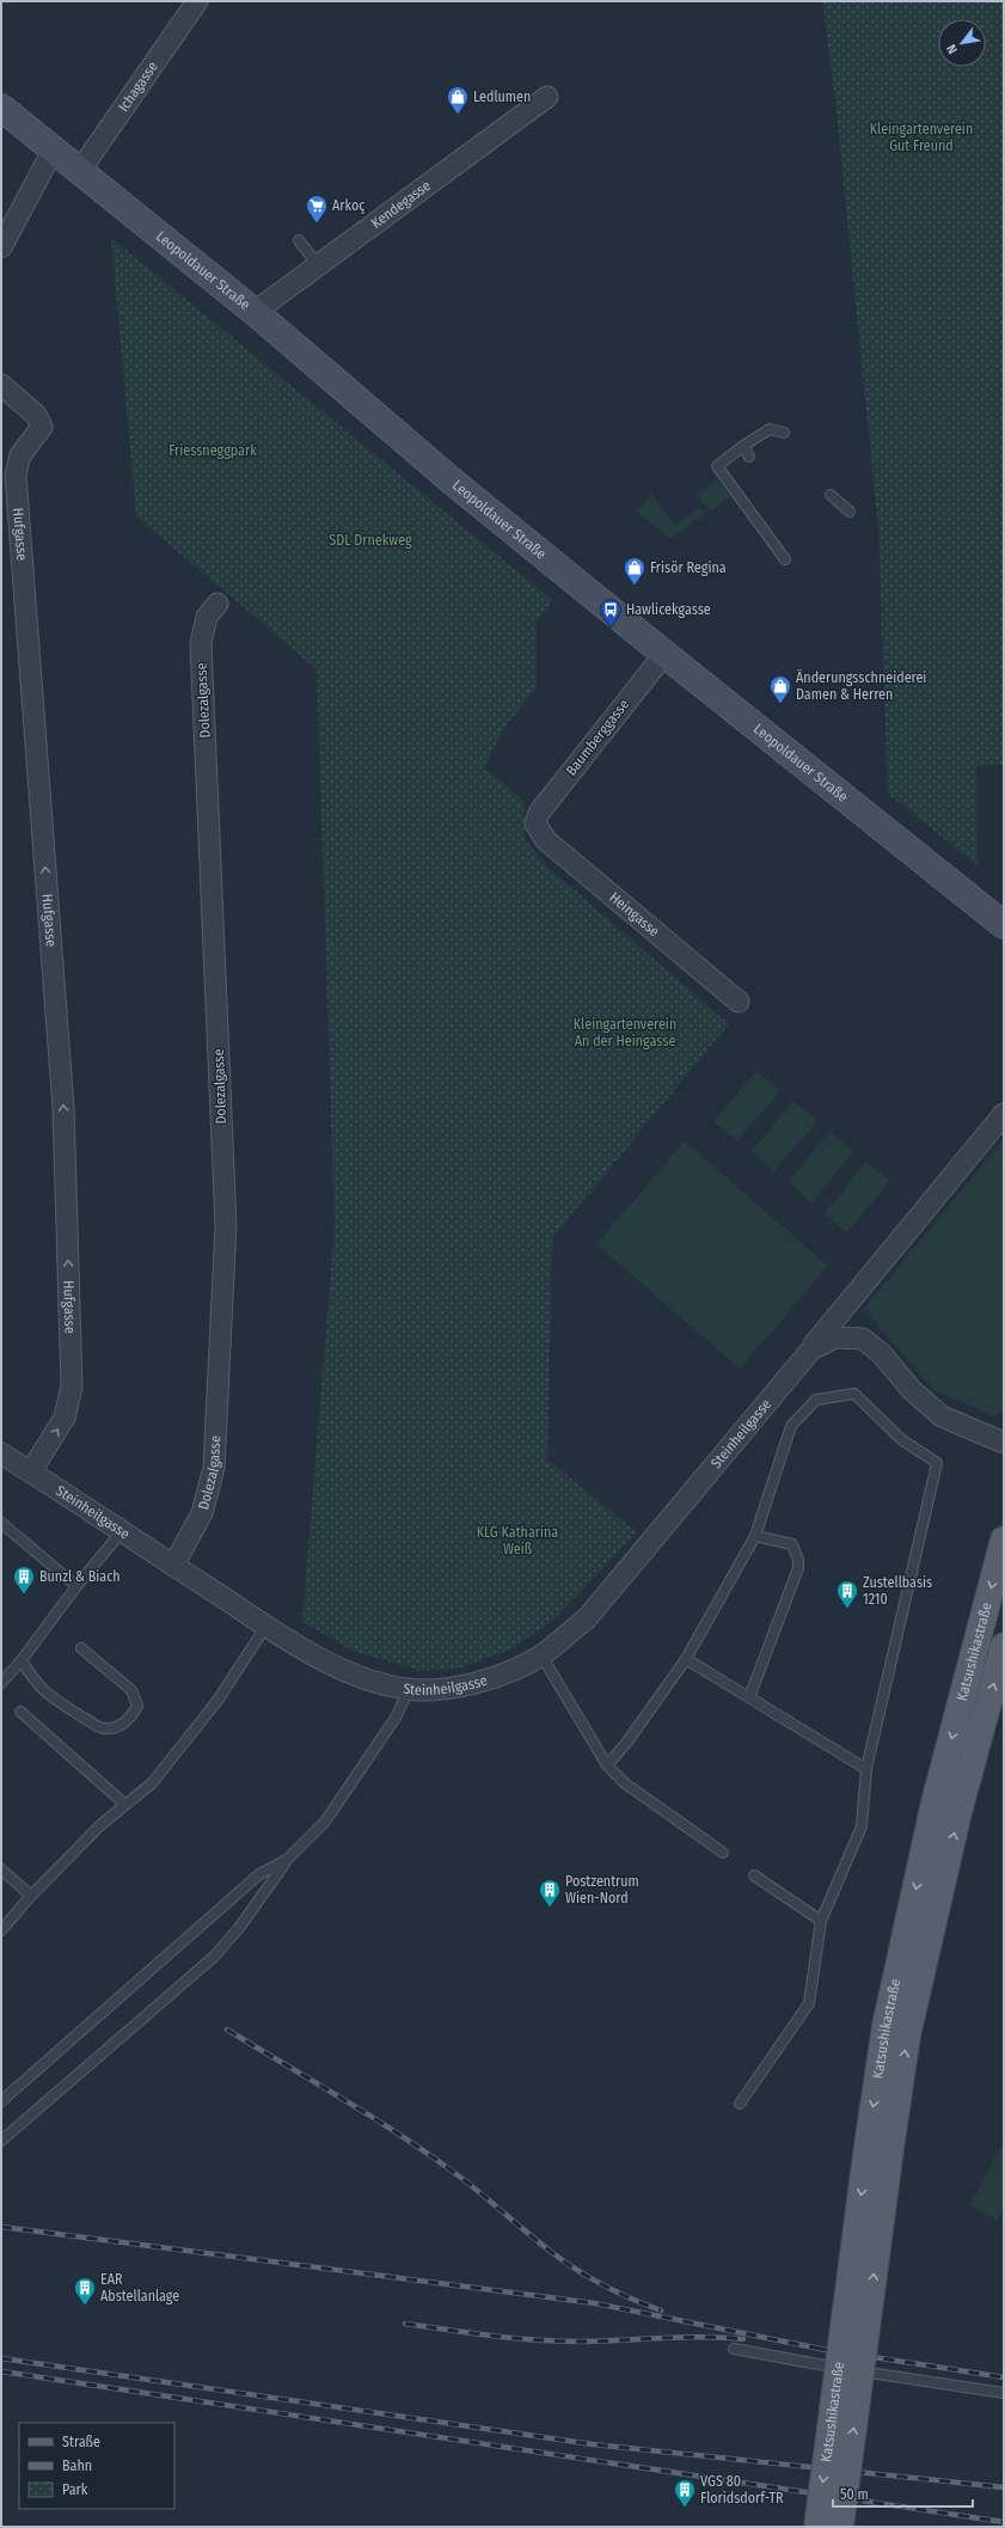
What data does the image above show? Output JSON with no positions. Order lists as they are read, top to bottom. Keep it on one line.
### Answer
{"streets":{"main road":["Leopoldauer Straße","Katsushikastraße"],"street":["Ichagasse","Kendegasse","Hufgasse","Dolezalgasse","Baumberggasse","Heingasse","Steinheilgasse"]},"crossings":[["Ichagasse","Leopoldauer Straße"],["Kendegasse","Leopoldauer Straße"],["Leopoldauer Straße","Baumberggasse"],["Hufgasse","Steinheilgasse"],["Dolezalgasse","Steinheilgasse"],["Baumberggasse","Heingasse"]],"one_way":["Hufgasse"],"parks":["Kleingartenverein Gut Freund","Friessneggpark","SDL Drnekweg","Kleingartenverein An der Heingasse","KLG Katharina Weiß"],"places":{"shop":["Ledlumen","Frisör Regina","Änderungsschneiderei Damen & Herren"],"supermarket":["Arkoç"],"bus stop":["Hawlicekgasse"],"building":["Bunzl & Biach","Zustellbasis 1210","Postzentrum Wien-Nord","EAR Abstellanlage","VGS 80 Floridsdorf-TR"]},"legend":["Straße","Bahn","Park"],"scale_bar":"50 m","north":"bottom left"}
